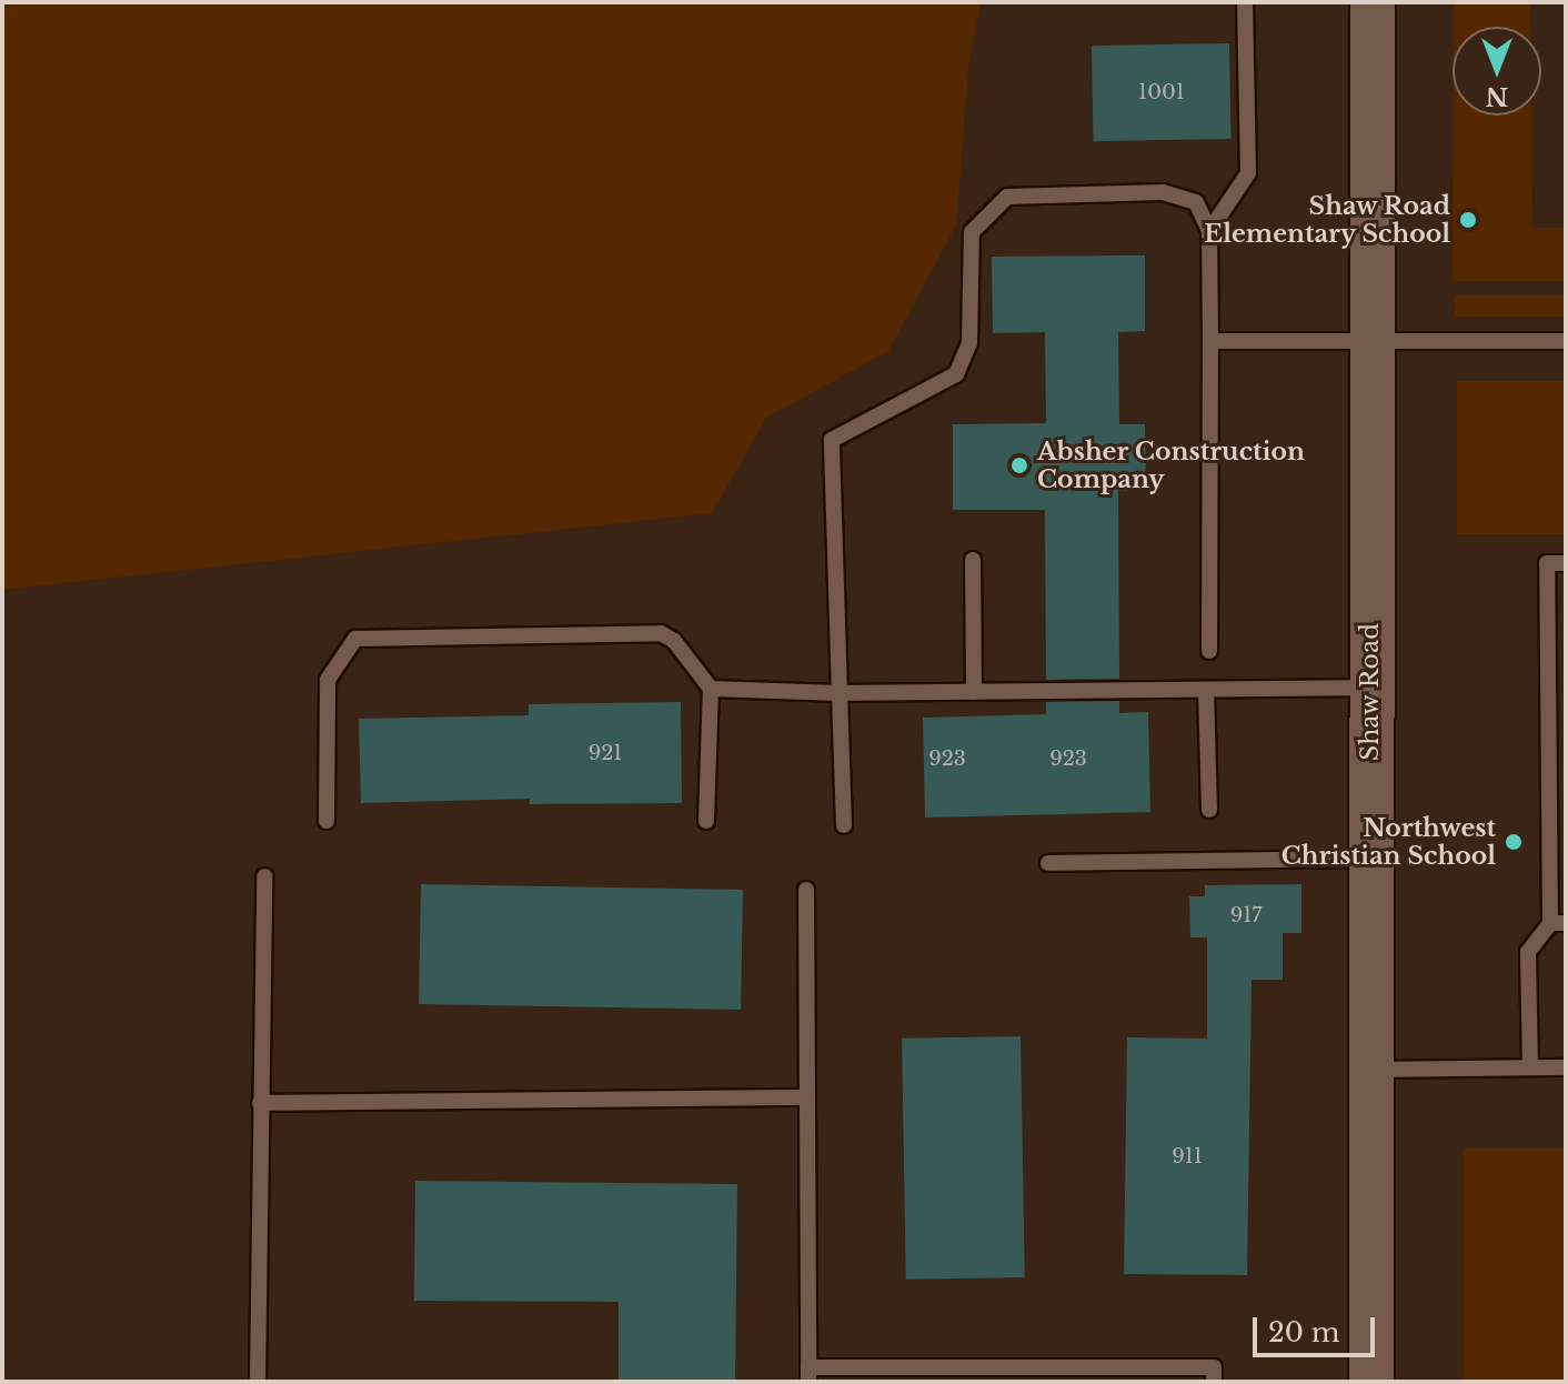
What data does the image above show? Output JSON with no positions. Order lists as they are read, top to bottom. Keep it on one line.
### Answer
{"streets":{"main road":["Shaw Road"]},"places":["Shaw Road Elementary School","Absher Construction Company","Northwest Christian School"],"house_numbers":["1001","921","923","923","917","911"],"scale_bar":"20 m","north":"bottom"}
